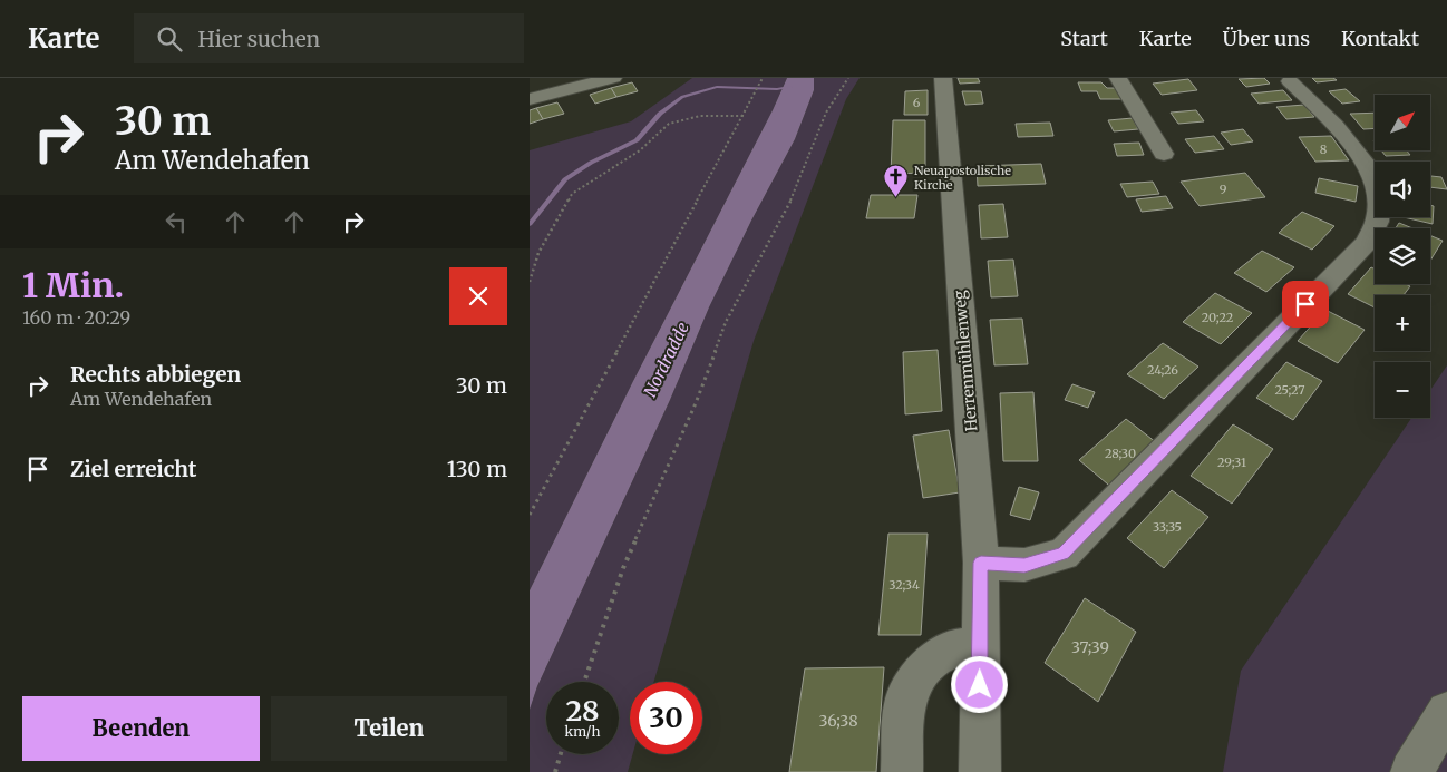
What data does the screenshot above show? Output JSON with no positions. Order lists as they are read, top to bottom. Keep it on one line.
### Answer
{"streets":{"street":["Herrenmühlenweg"]},"water":["Nordradde"],"places":{"church":["Neuapostolische Kirche"]},"house_numbers":["6","8","9","20;22","24;26","25;27","28;30","29;31","33;35","32;34","37;39","36;38"],"north":"top right","page":{"header":"Karte","search":"Hier suchen","nav":["Start","Karte","Über uns","Kontakt"],"turn":["30 m","Am Wendehafen"],"map_buttons":["+","−"],"heading":["1 Min.","160 m · 20:29"],"list":[{"name":"Rechts abbiegen","note":"Am Wendehafen","value":"30 m"},{"name":"Ziel erreicht","value":"130 m"}],"speed":"28 km/h","limit":"30","buttons":["Beenden","Teilen"]}}
